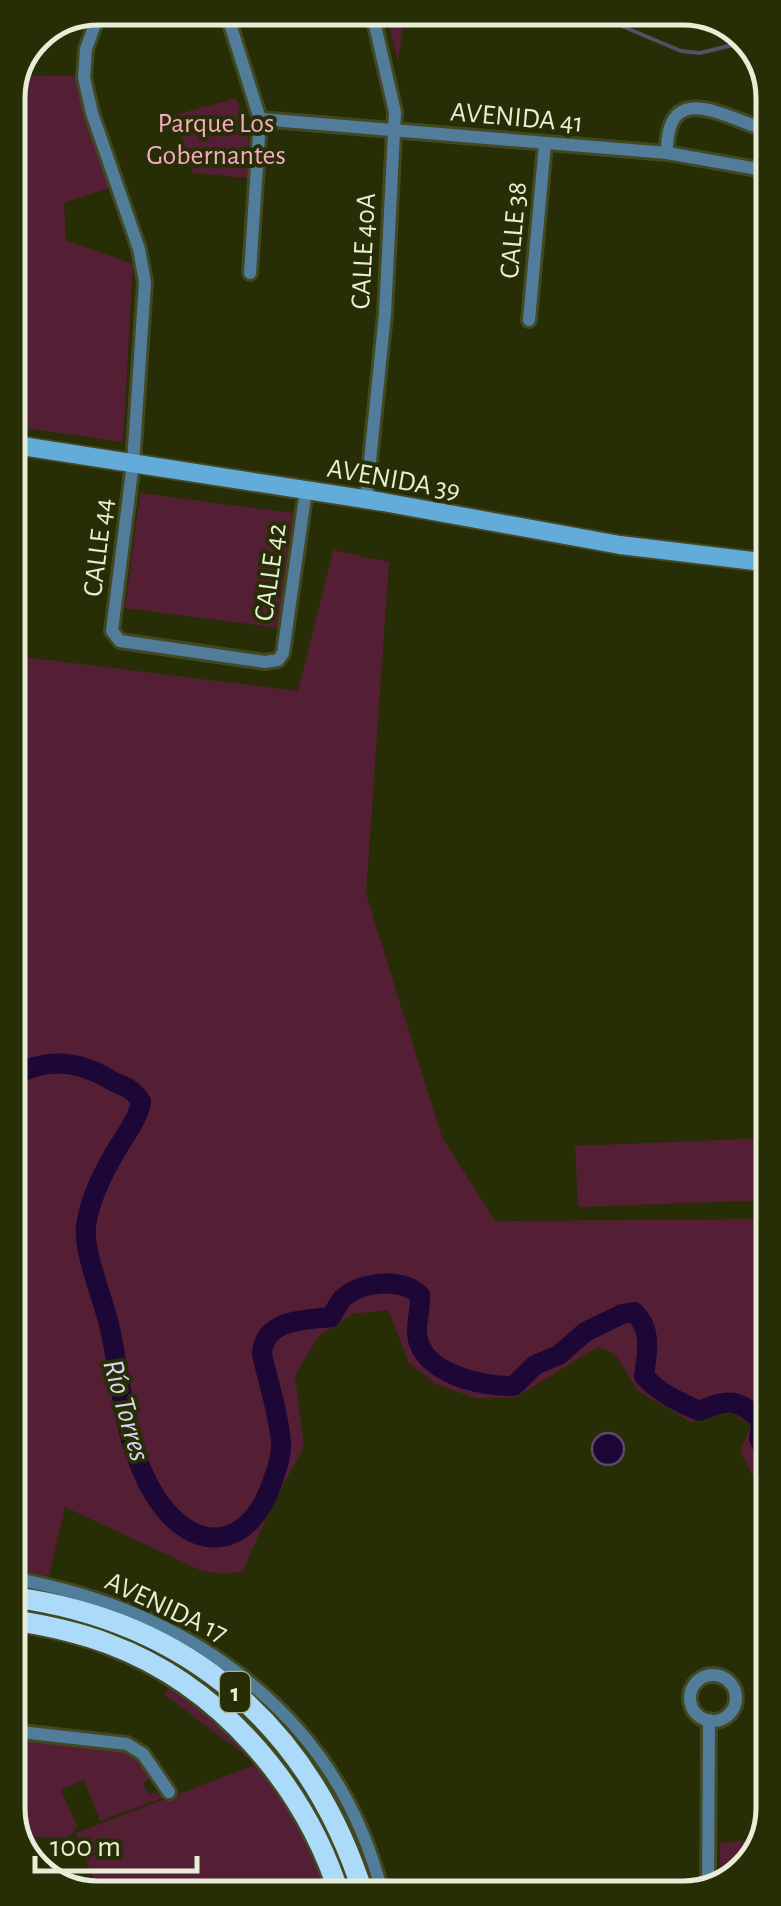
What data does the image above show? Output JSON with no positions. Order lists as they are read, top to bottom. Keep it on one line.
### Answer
{"streets":{"highway":["1"],"main road":["AVENIDA 39"],"street":["AVENIDA 41","CALLE 38","CALLE 40A","CALLE 44","CALLE 42","AVENIDA 17"]},"crossings":[["AVENIDA 41","CALLE 38"],["AVENIDA 41","CALLE 40A"],["CALLE 40A","AVENIDA 39"],["AVENIDA 39","CALLE 44"],["AVENIDA 39","CALLE 42"],["CALLE 44","CALLE 42"]],"water":["Río Torres"],"parks":["Parque Los Gobernantes"],"scale_bar":"100 m"}
